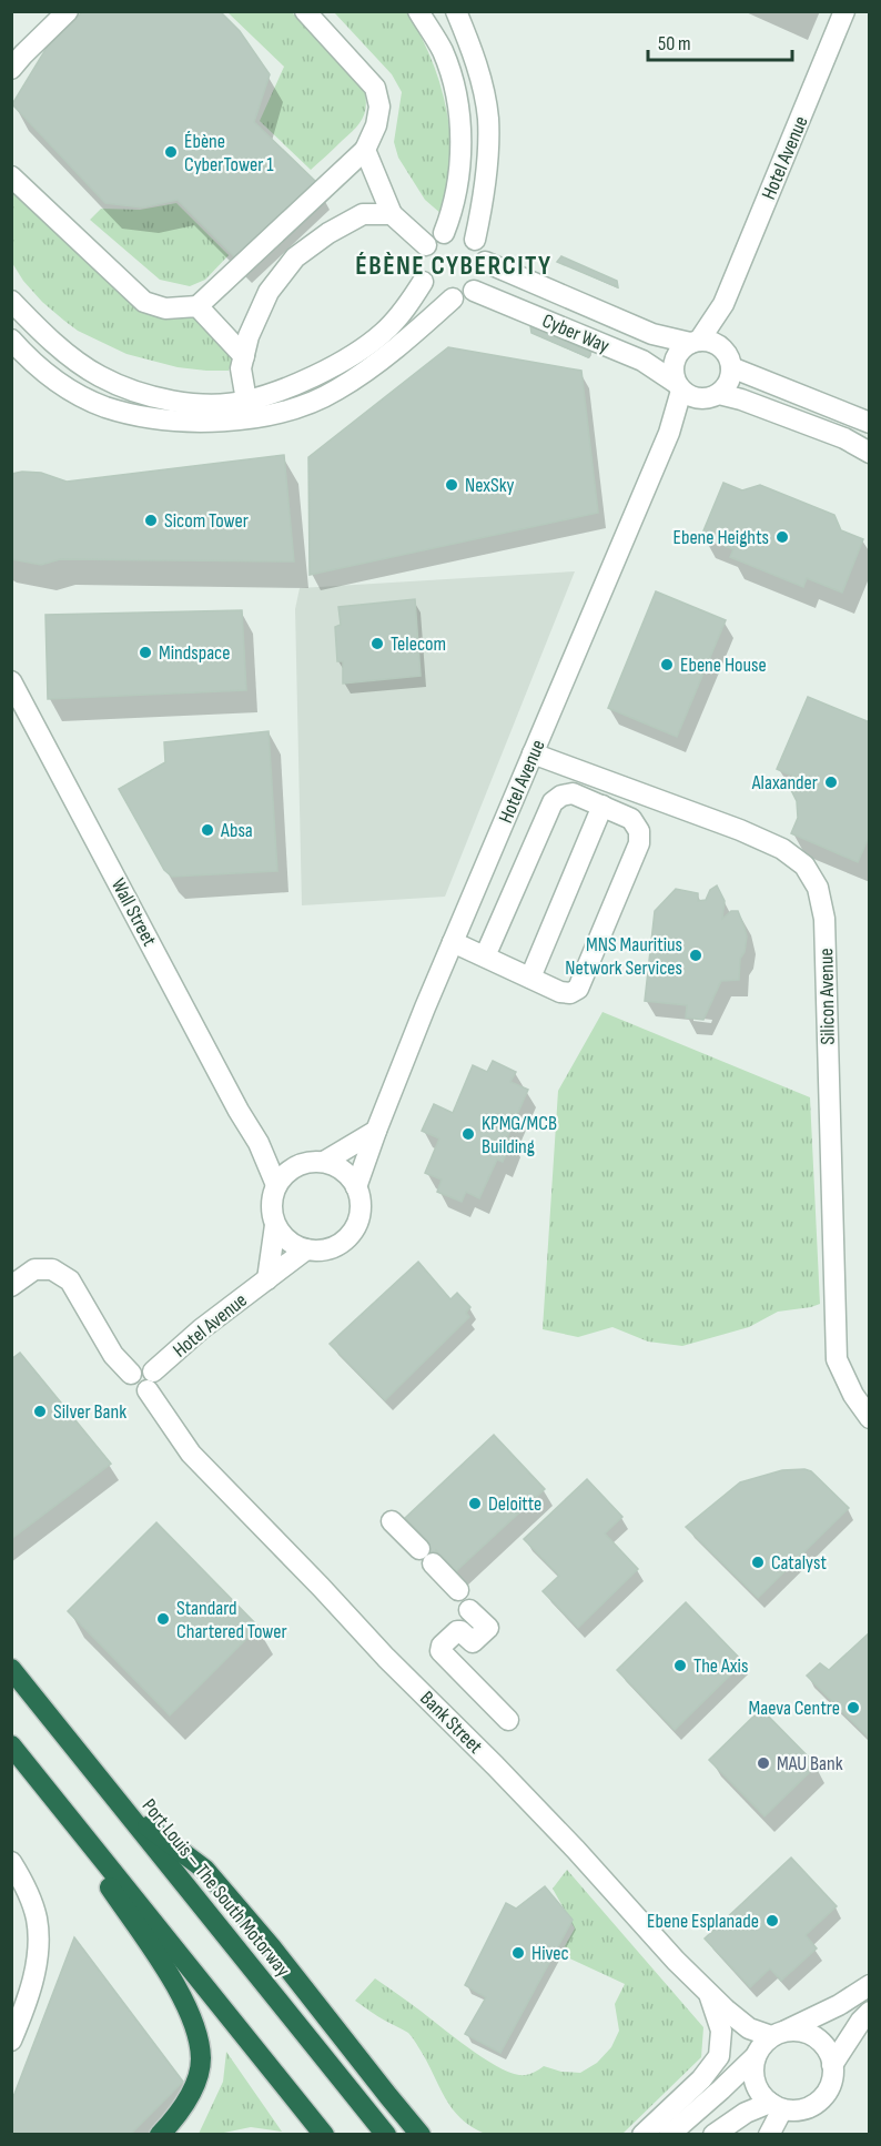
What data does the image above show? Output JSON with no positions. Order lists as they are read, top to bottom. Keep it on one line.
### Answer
{"streets":{"highway":["Port Louis – The South Motorway"],"street":["Hotel Avenue","Cyber Way","Wall Street","Silicon Avenue","Bank Street"]},"crossings":[["Hotel Avenue","Cyber Way"],["Hotel Avenue","Wall Street"],["Hotel Avenue","Silicon Avenue"],["Hotel Avenue","Bank Street"]],"districts":["ÉBÈNE CYBERCITY"],"places":["Ébène CyberTower 1","NexSky","Sicom Tower","Ebene Heights","Telecom","Mindspace","Ebene House","Alaxander","Absa","MNS Mauritius Network Services","KPMG/MCB Building","Silver Bank","Deloitte","Catalyst","Standard Chartered Tower","The Axis","Maeva Centre","MAU Bank","Ebene Esplanade","Hivec"],"scale_bar":"50 m"}
